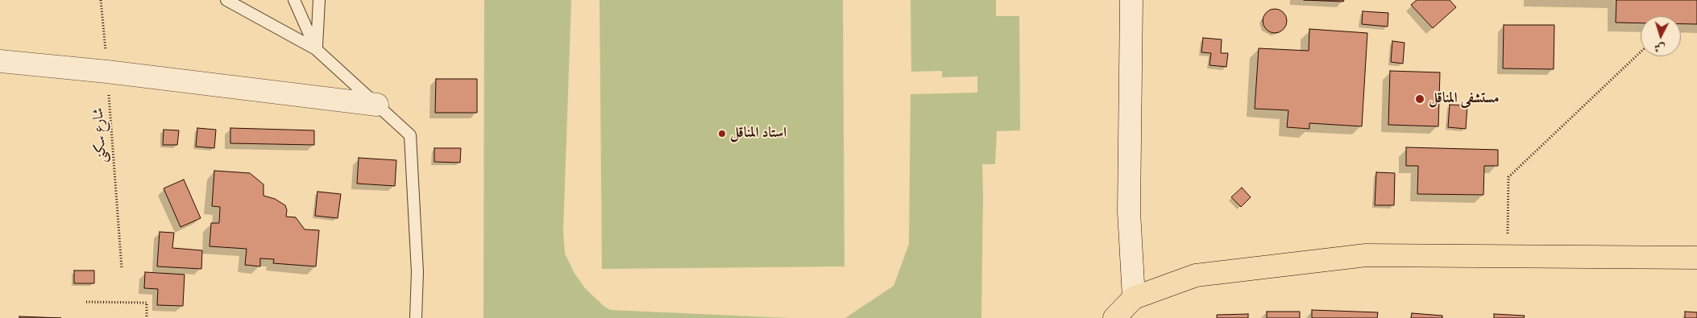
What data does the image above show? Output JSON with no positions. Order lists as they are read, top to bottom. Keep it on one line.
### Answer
{"streets":{"path":["شارع سكنى"]},"places":["مستشفى المناقل","استاد المناقل"],"north":"bottom"}
